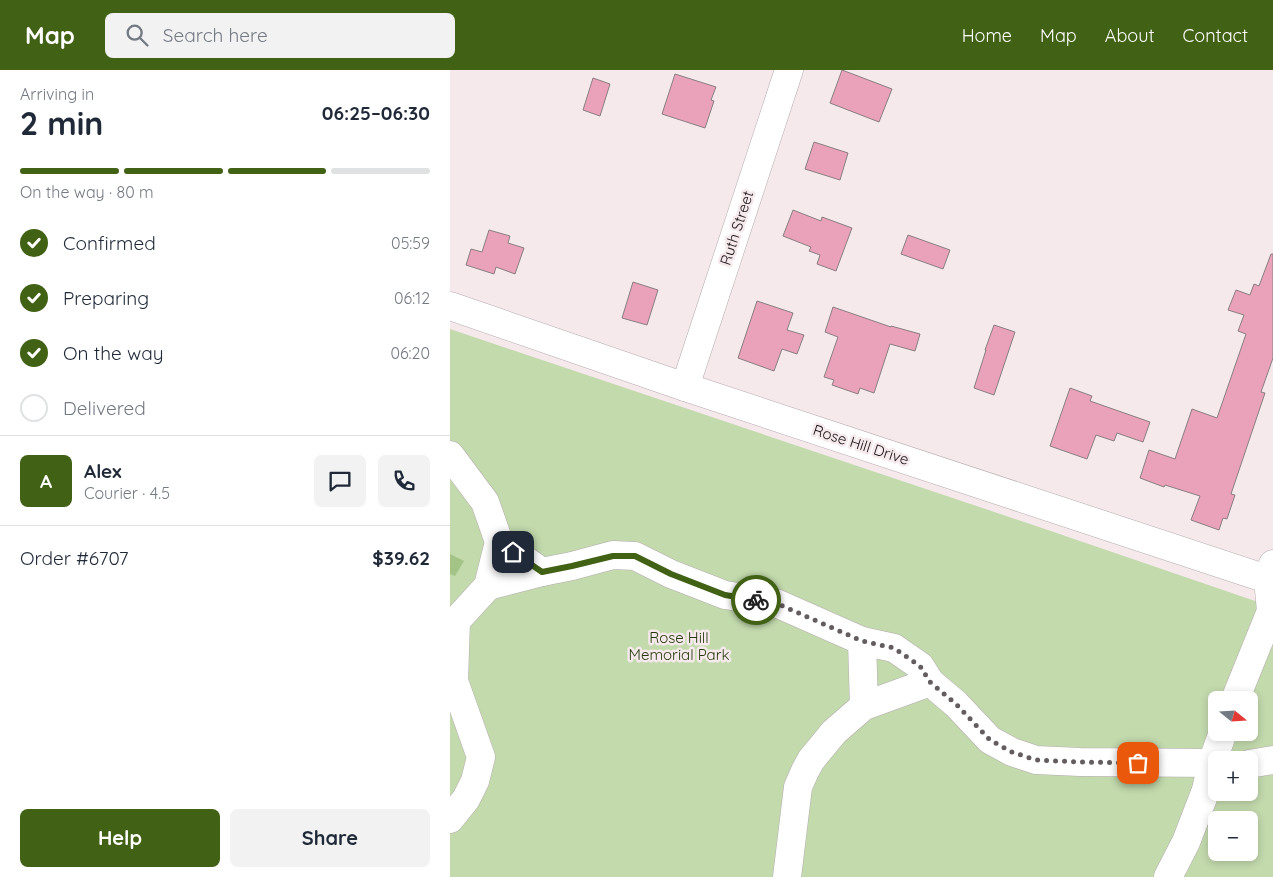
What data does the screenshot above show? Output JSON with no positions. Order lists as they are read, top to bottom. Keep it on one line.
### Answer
{"streets":{"street":["Ruth Street","Rose Hill Drive"]},"crossings":[["Ruth Street","Rose Hill Drive"]],"parks":["Rose Hill Memorial Park"],"north":"right","page":{"header":"Map","search":"Search here","nav":["Home","Map","About","Contact"],"heading":["2 min","Arriving in","06:25–06:30"],"panel":["Alex","Courier · 4.5","Order #6707","$39.62"],"bar":"On the way · 80 m","list":[["Confirmed","05:59"],["Preparing","06:12"],["On the way","06:20"],"Delivered"],"round":"A","map_buttons":["+","−"],"buttons":["Help","Share"]}}
